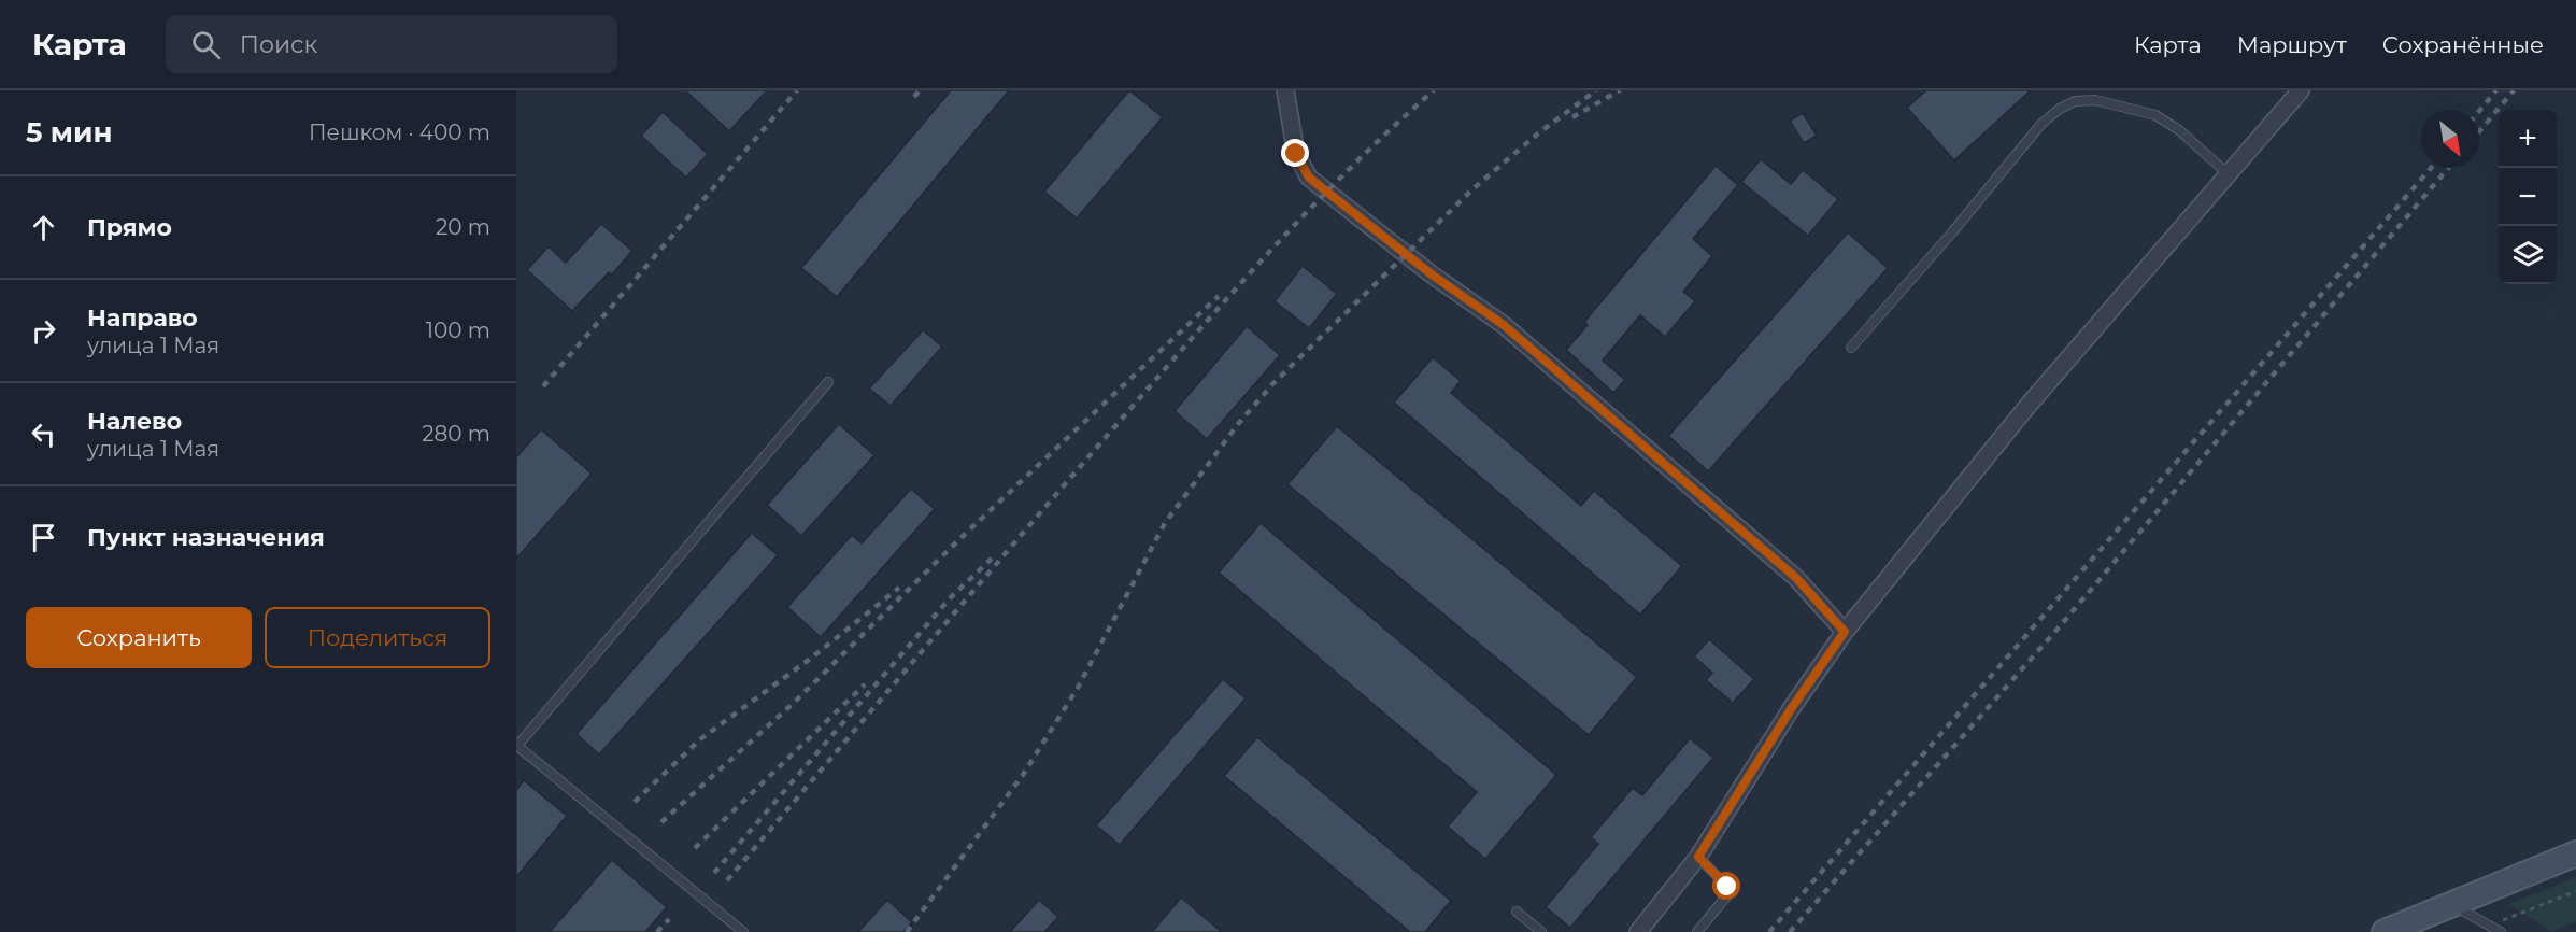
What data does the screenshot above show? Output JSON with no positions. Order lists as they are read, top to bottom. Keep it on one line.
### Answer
{"north":"bottom right","page":{"header":"Карта","search":"Поиск","nav":["Карта","Маршрут","Сохранённые"],"heading":["5 мин","Пешком · 400 m"],"map_buttons":["+","−"],"list":[["Прямо","20 m"],["Направо","улица 1 Мая","100 m"],["Налево","улица 1 Мая","280 m"],"Пункт назначения"],"buttons":["Сохранить","Поделиться"]}}
